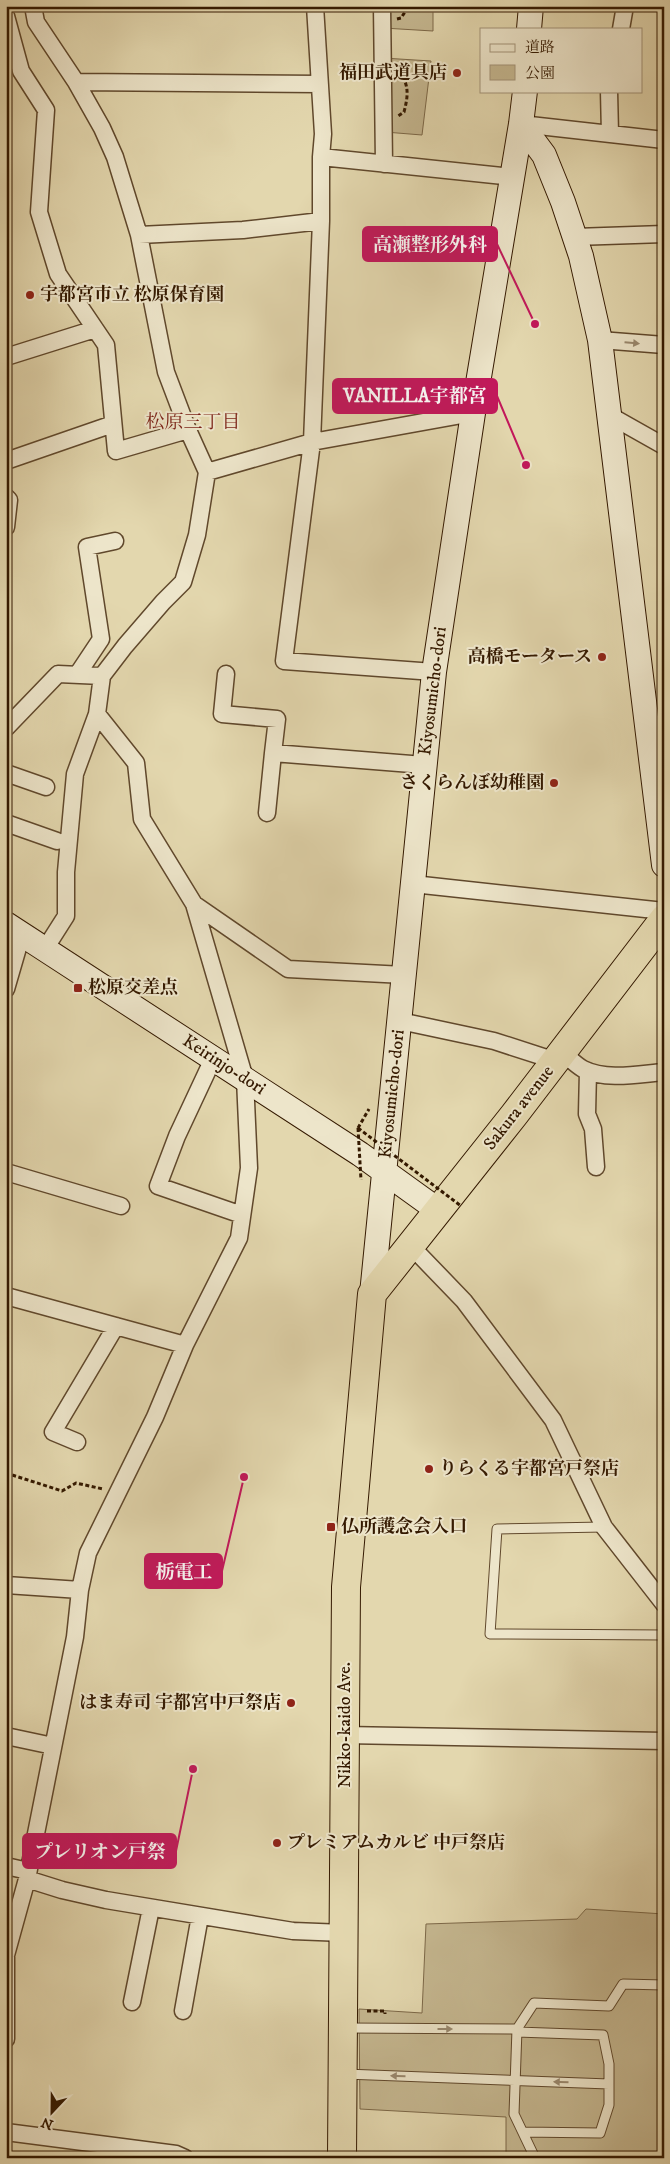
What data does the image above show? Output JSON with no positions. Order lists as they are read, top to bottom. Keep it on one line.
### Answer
{"streets":{"highway":["Sakura avenue","Nikko-kaido Ave."],"street":["Kiyosumicho-dori","Keirinjo-dori"]},"crossings":[["Kiyosumicho-dori","Keirinjo-dori"],["Kiyosumicho-dori","Sakura avenue"],["Kiyosumicho-dori","Nikko-kaido Ave."],["Keirinjo-dori","Sakura avenue"],["Sakura avenue","Nikko-kaido Ave."]],"districts":["松原三丁目"],"places":{"other":["福田武道具店","宇都宮市立 松原保育園","高瀬整形外科","VANILLA宇都宮","高橋モータース","さくらんぼ幼稚園","りらくる宇都宮戸祭店","栃電工","はま寿司 宇都宮中戸祭店","プレリオン戸祭","プレミアムカルビ 中戸祭店"],"transit":["松原交差点","仏所護念会入口"]},"legend":["道路","公園"],"north":"bottom"}
